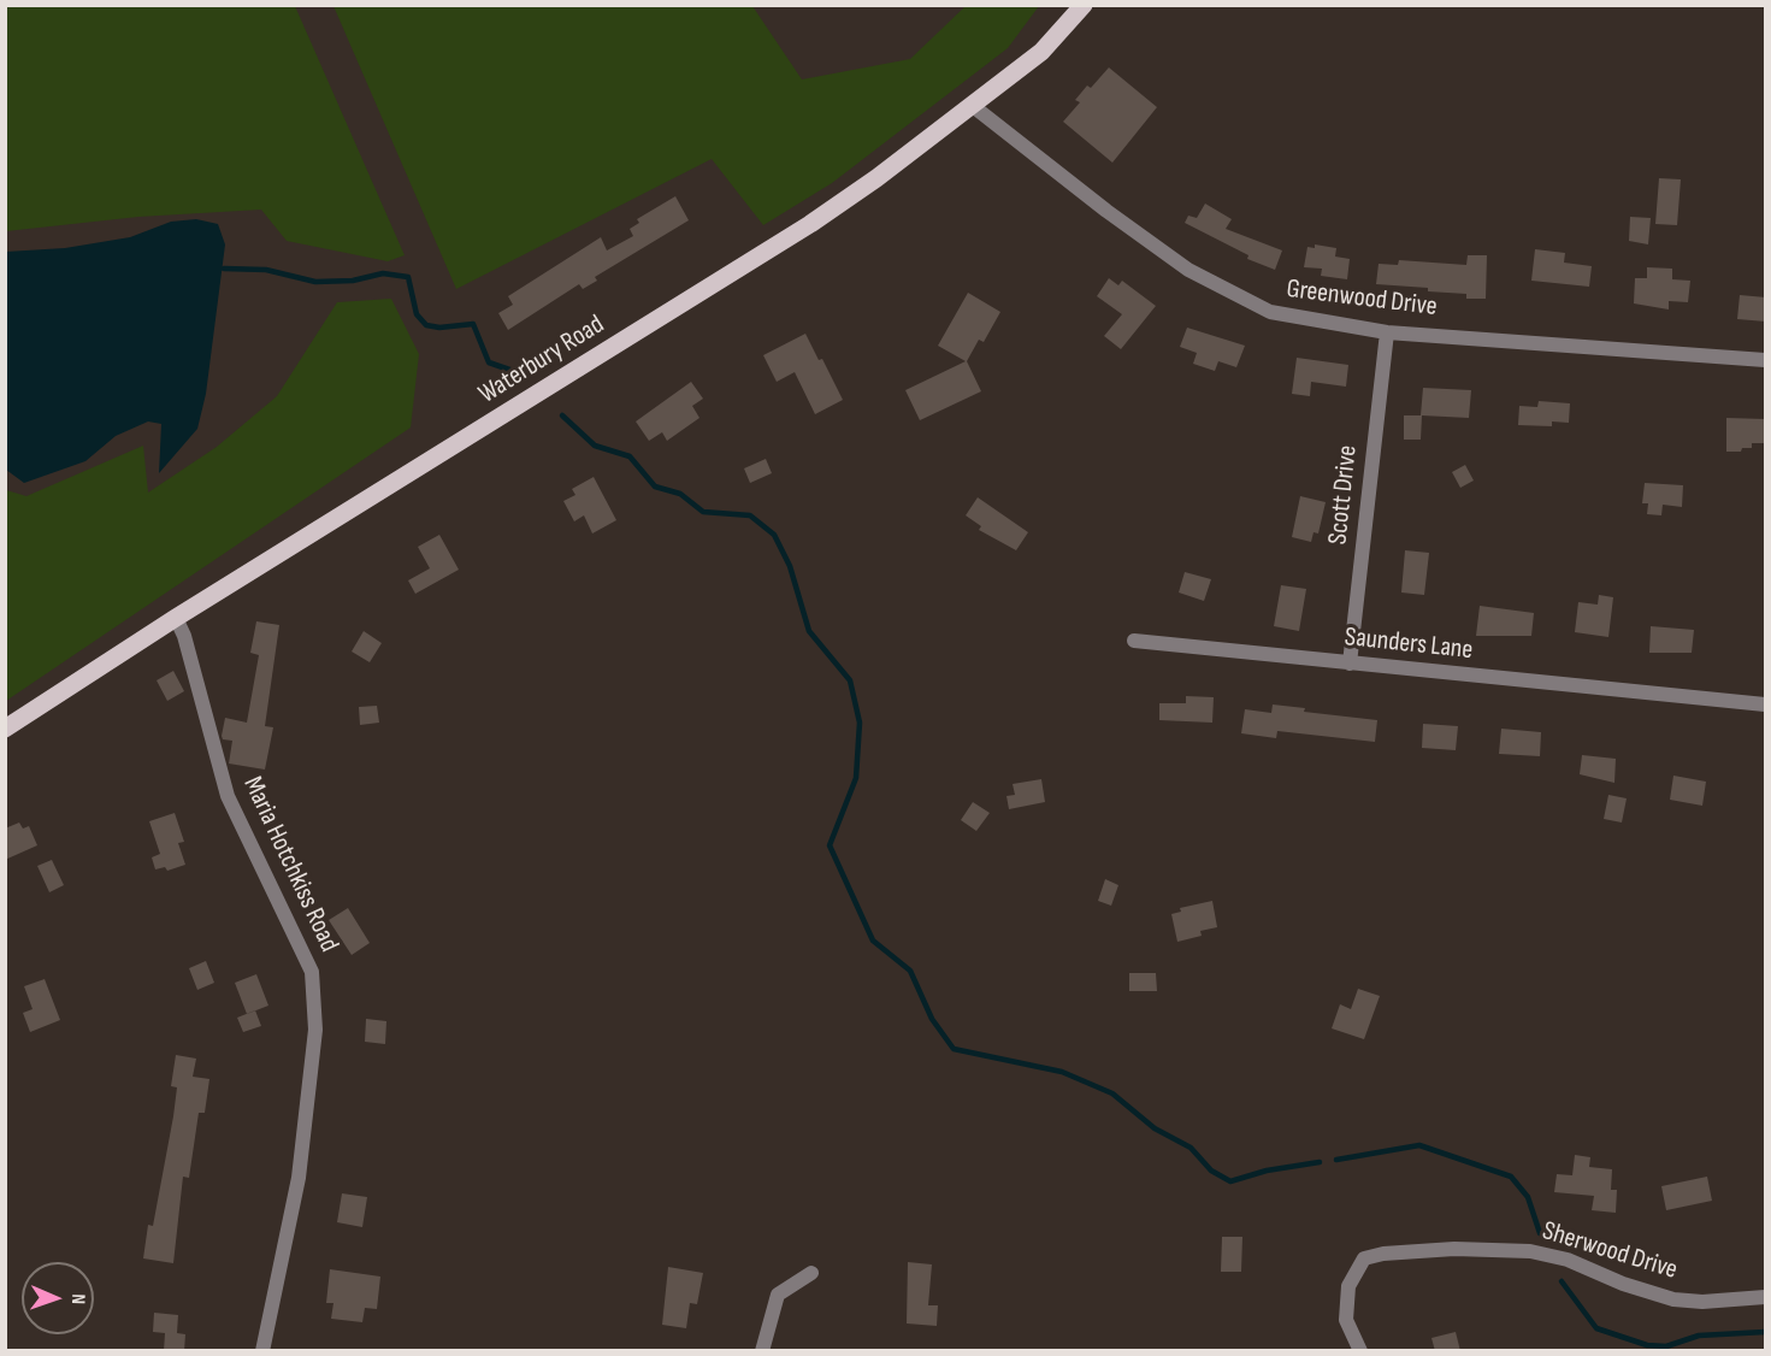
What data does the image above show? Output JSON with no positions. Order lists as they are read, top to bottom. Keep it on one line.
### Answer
{"streets":{"main road":["Waterbury Road"],"street":["Greenwood Drive","Scott Drive","Saunders Lane","Maria Hotchkiss Road","Sherwood Drive"]},"crossings":[["Greenwood Drive","Waterbury Road"],["Greenwood Drive","Scott Drive"],["Waterbury Road","Maria Hotchkiss Road"],["Scott Drive","Saunders Lane"]],"north":"right"}
